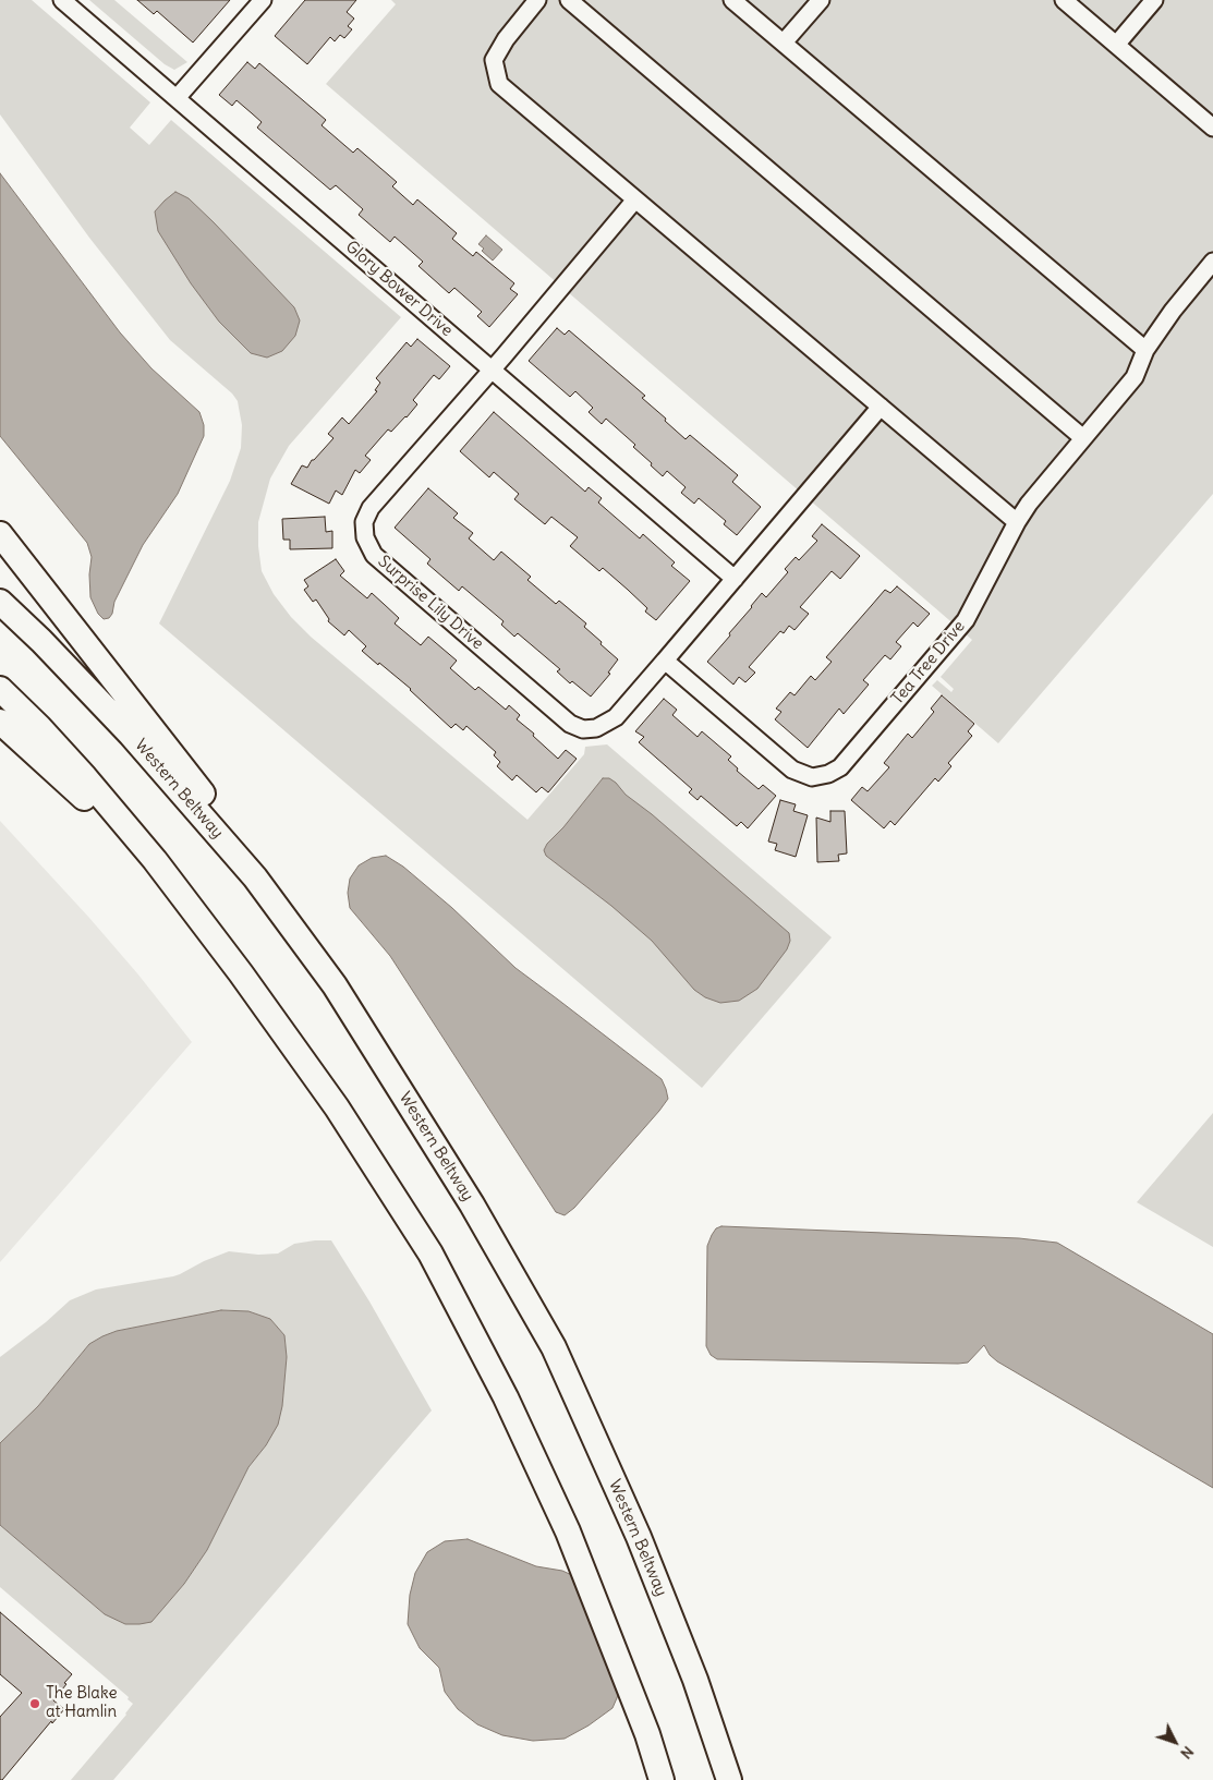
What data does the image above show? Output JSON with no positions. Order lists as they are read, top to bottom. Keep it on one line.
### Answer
{"streets":{"highway":["Western Beltway"],"street":["Glory Bower Drive","Surprise Lily Drive","Tea Tree Drive"]},"crossings":[["Glory Bower Drive","Surprise Lily Drive"],["Surprise Lily Drive","Tea Tree Drive"]],"places":["The Blake at Hamlin"],"north":"bottom right"}
